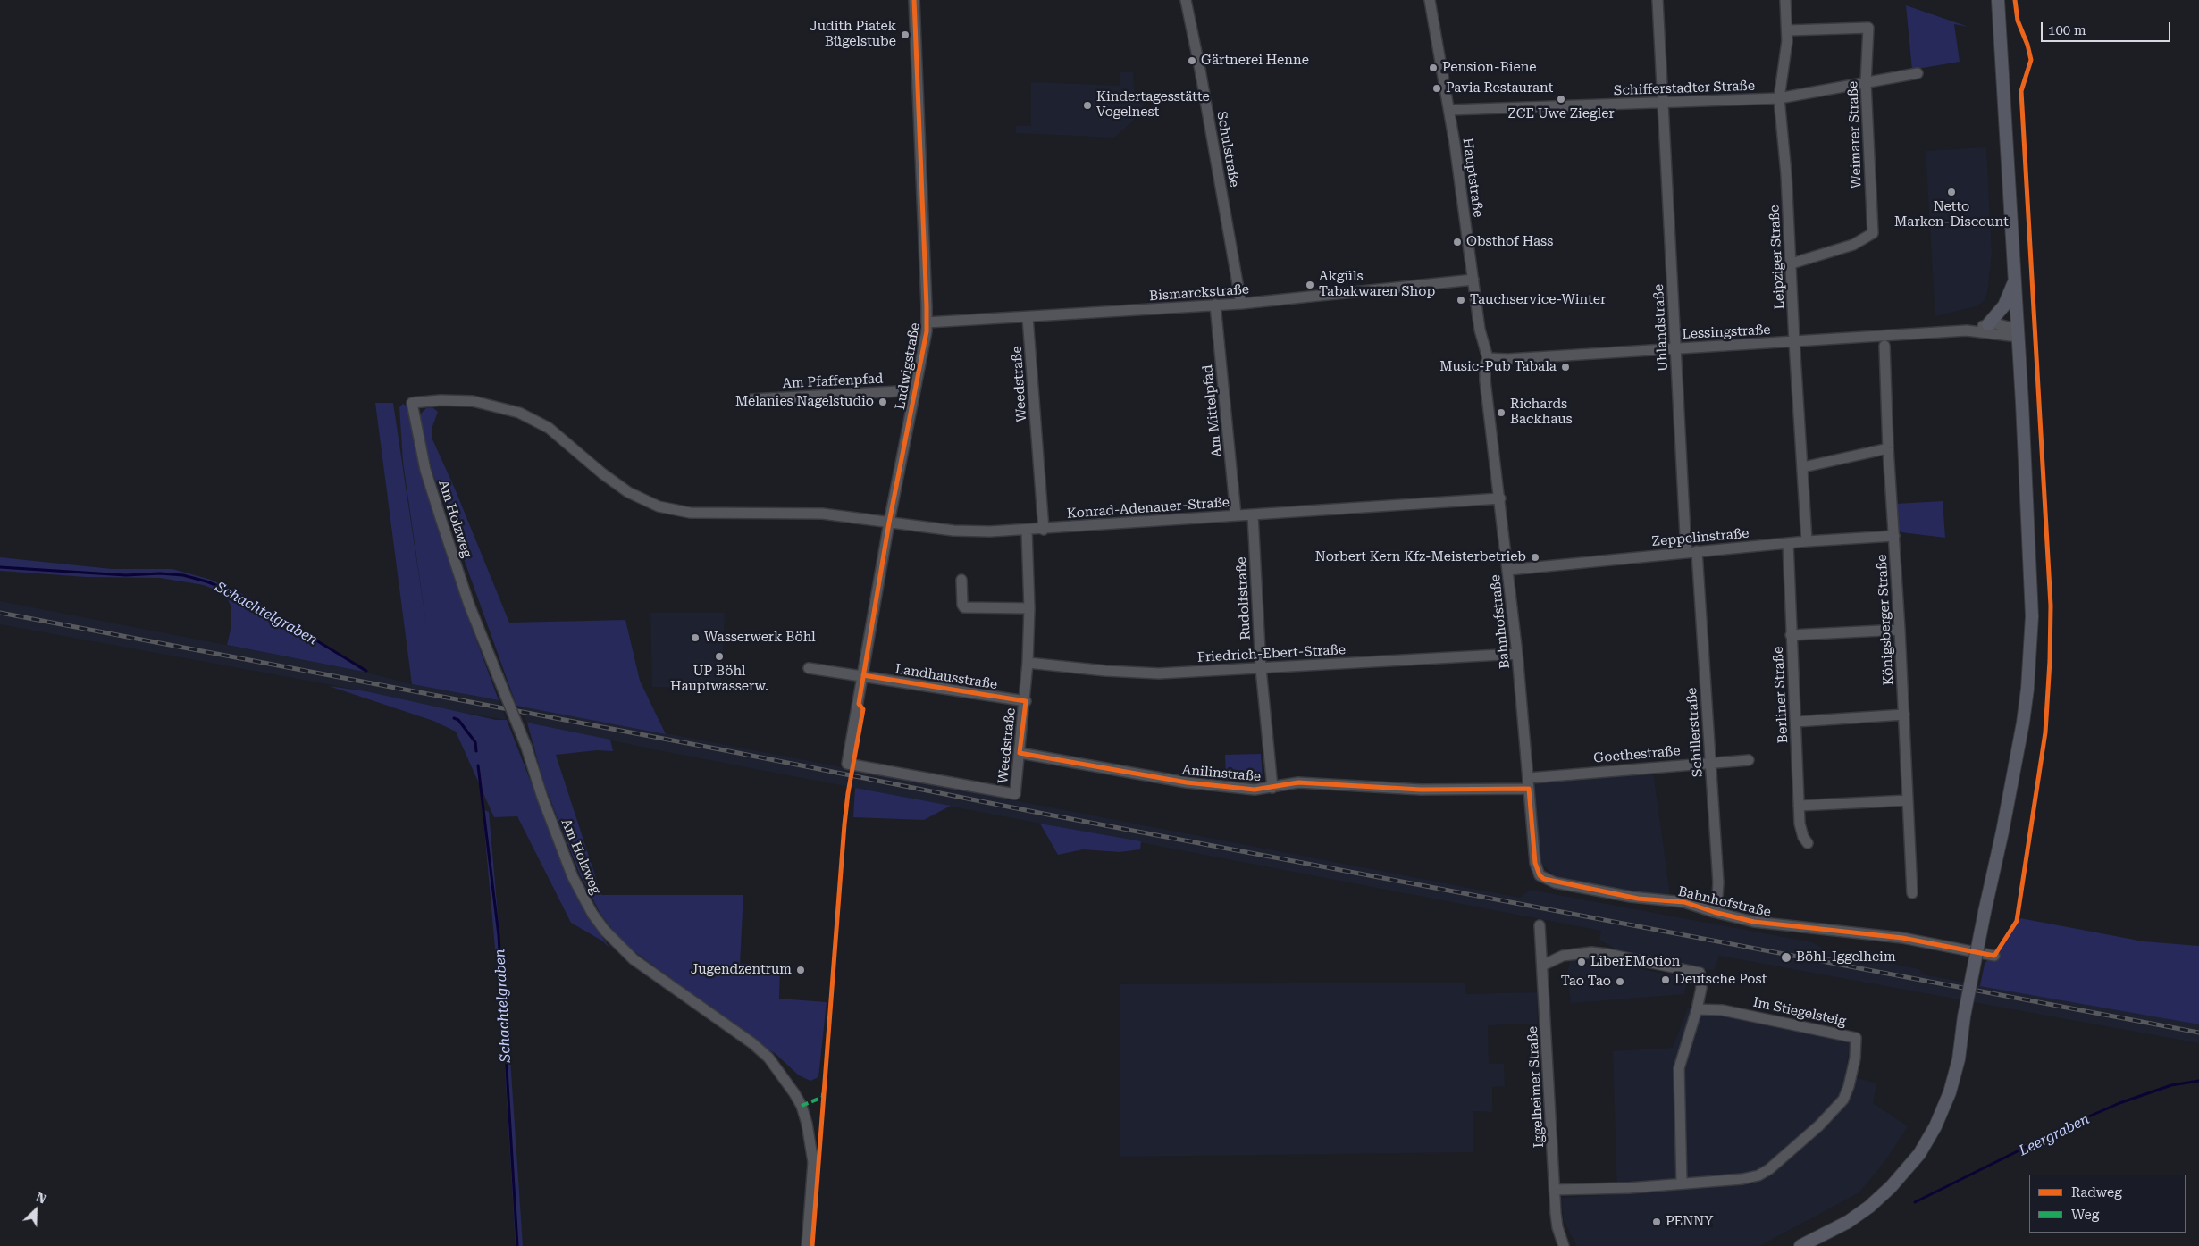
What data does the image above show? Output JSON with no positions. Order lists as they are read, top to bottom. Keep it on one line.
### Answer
{"streets":{"street":["Schifferstadter Straße","Weimarer Straße","Schulstraße","Hauptstraße","Leipziger Straße","Bismarckstraße","Uhlandstraße","Lessingstraße","Ludwigstraße","Am Pfaffenpfad","Weedstraße","Am Mittelpfad","Konrad-Adenauer-Straße","Am Holzweg","Zeppelinstraße","Rudolfstraße","Königsberger Straße","Bahnhofstraße","Friedrich-Ebert-Straße","Landhausstraße","Berliner Straße","Schillerstraße","Goethestraße","Anilinstraße","Im Stiegelsteig","Iggelheimer Straße"]},"crossings":[["Schifferstadter Straße","Weimarer Straße"],["Schifferstadter Straße","Hauptstraße"],["Schifferstadter Straße","Leipziger Straße"],["Schifferstadter Straße","Uhlandstraße"],["Weimarer Straße","Leipziger Straße"],["Schulstraße","Bismarckstraße"],["Hauptstraße","Bismarckstraße"],["Hauptstraße","Lessingstraße"],["Hauptstraße","Bahnhofstraße"],["Leipziger Straße","Lessingstraße"],["Leipziger Straße","Zeppelinstraße"],["Bismarckstraße","Ludwigstraße"],["Bismarckstraße","Weedstraße"],["Bismarckstraße","Am Mittelpfad"],["Uhlandstraße","Lessingstraße"],["Uhlandstraße","Zeppelinstraße"],["Uhlandstraße","Schillerstraße"],["Lessingstraße","Bahnhofstraße"],["Ludwigstraße","Am Pfaffenpfad"],["Ludwigstraße","Weedstraße"],["Ludwigstraße","Konrad-Adenauer-Straße"],["Ludwigstraße","Landhausstraße"],["Weedstraße","Konrad-Adenauer-Straße"],["Weedstraße","Friedrich-Ebert-Straße"],["Weedstraße","Landhausstraße"],["Weedstraße","Anilinstraße"],["Am Mittelpfad","Konrad-Adenauer-Straße"],["Konrad-Adenauer-Straße","Am Holzweg"],["Konrad-Adenauer-Straße","Rudolfstraße"],["Konrad-Adenauer-Straße","Bahnhofstraße"],["Zeppelinstraße","Königsberger Straße"],["Zeppelinstraße","Bahnhofstraße"],["Zeppelinstraße","Berliner Straße"],["Zeppelinstraße","Schillerstraße"],["Rudolfstraße","Friedrich-Ebert-Straße"],["Rudolfstraße","Anilinstraße"],["Bahnhofstraße","Friedrich-Ebert-Straße"],["Bahnhofstraße","Schillerstraße"],["Bahnhofstraße","Goethestraße"],["Bahnhofstraße","Anilinstraße"],["Schillerstraße","Goethestraße"],["Im Stiegelsteig","Iggelheimer Straße"]],"water":["Schachtelgraben","Leergraben"],"places":["Judith Piatek Bügelstube","Gärtnerei Henne","Pension-Biene","Pavia Restaurant","ZCE Uwe Ziegler","Kindertagesstätte Vogelnest","Netto Marken-Discount","Obsthof Hass","Akgüls Tabakwaren Shop","Tauchservice-Winter","Music-Pub Tabala","Melanies Nagelstudio","Richards Backhaus","Norbert Kern Kfz-Meisterbetrieb","Wasserwerk Böhl","UP Böhl Hauptwasserw.","Böhl-Iggelheim","LiberEMotion","Jugendzentrum","Deutsche Post","Tao Tao","PENNY"],"legend":["Radweg","Weg"],"scale_bar":"100 m","north":"top right"}
